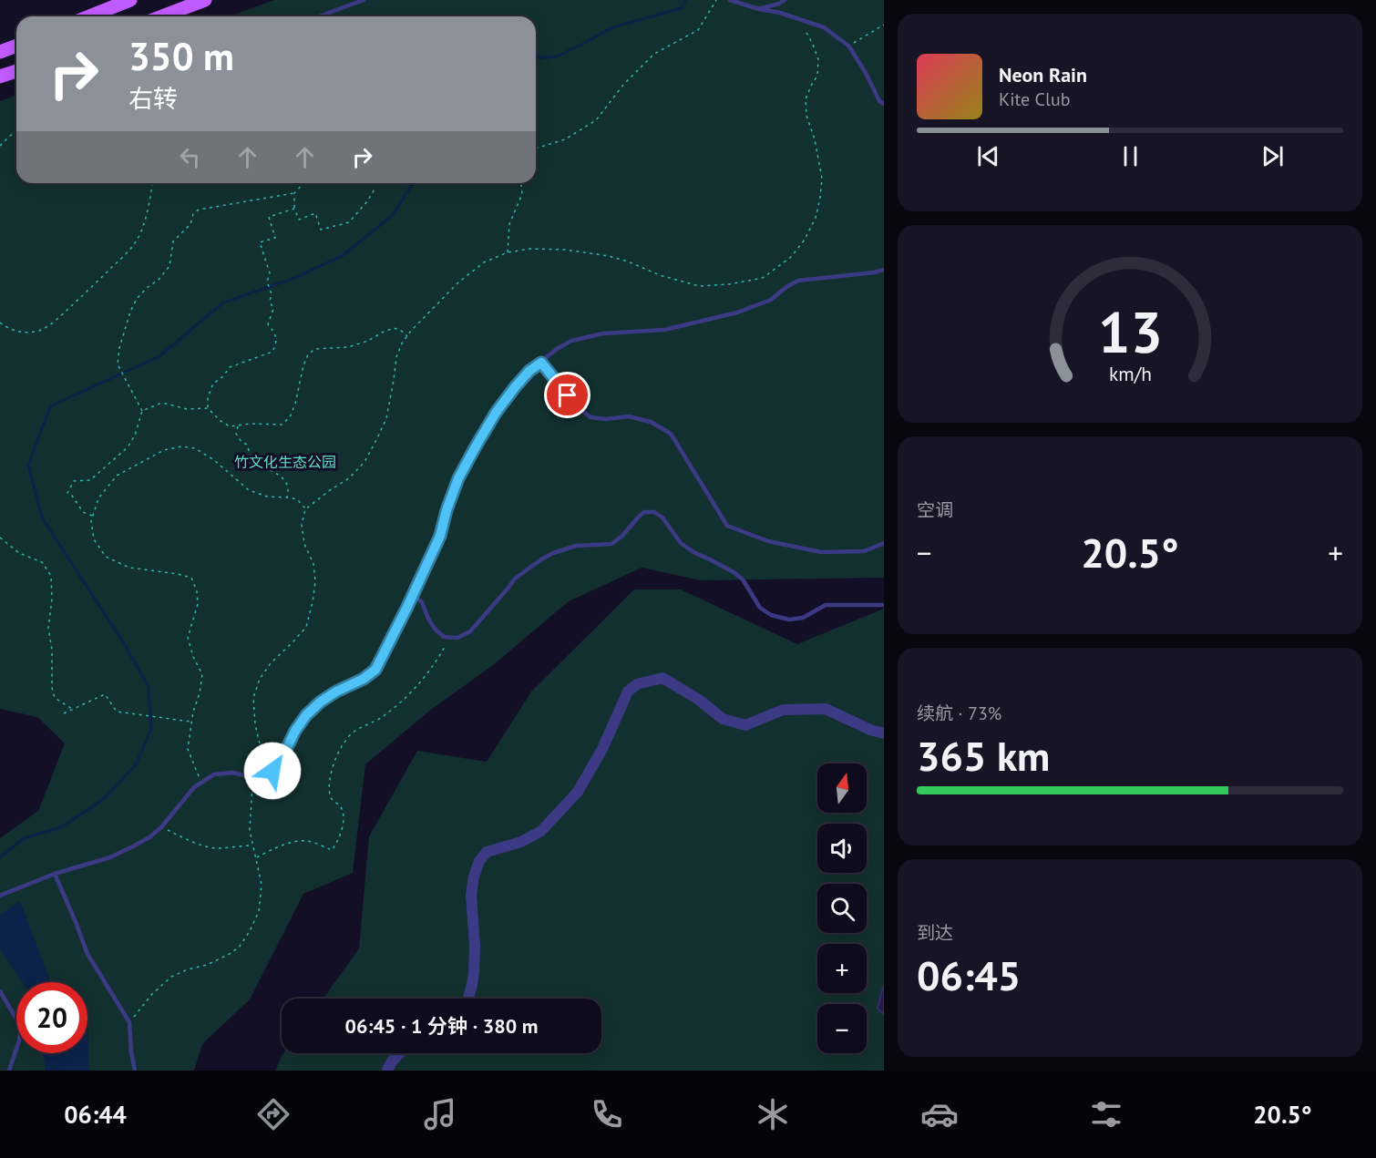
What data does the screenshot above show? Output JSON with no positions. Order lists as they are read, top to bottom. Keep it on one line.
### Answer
{"parks":["竹文化生态公园"],"north":"top","page":{"turn":["350 m","右转"],"song":["Neon Rain","Kite Club"],"tile":["空调",["续航 · 73%","365 km"],["到达","06:45"]],"heat":["−","20.5°","+"],"map_buttons":["+","−"],"limit":"20","trip":"06:45 · 1 分钟 · 380 m","tabs":["06:44","20.5°"],"gauge":["13","km/h"]}}
